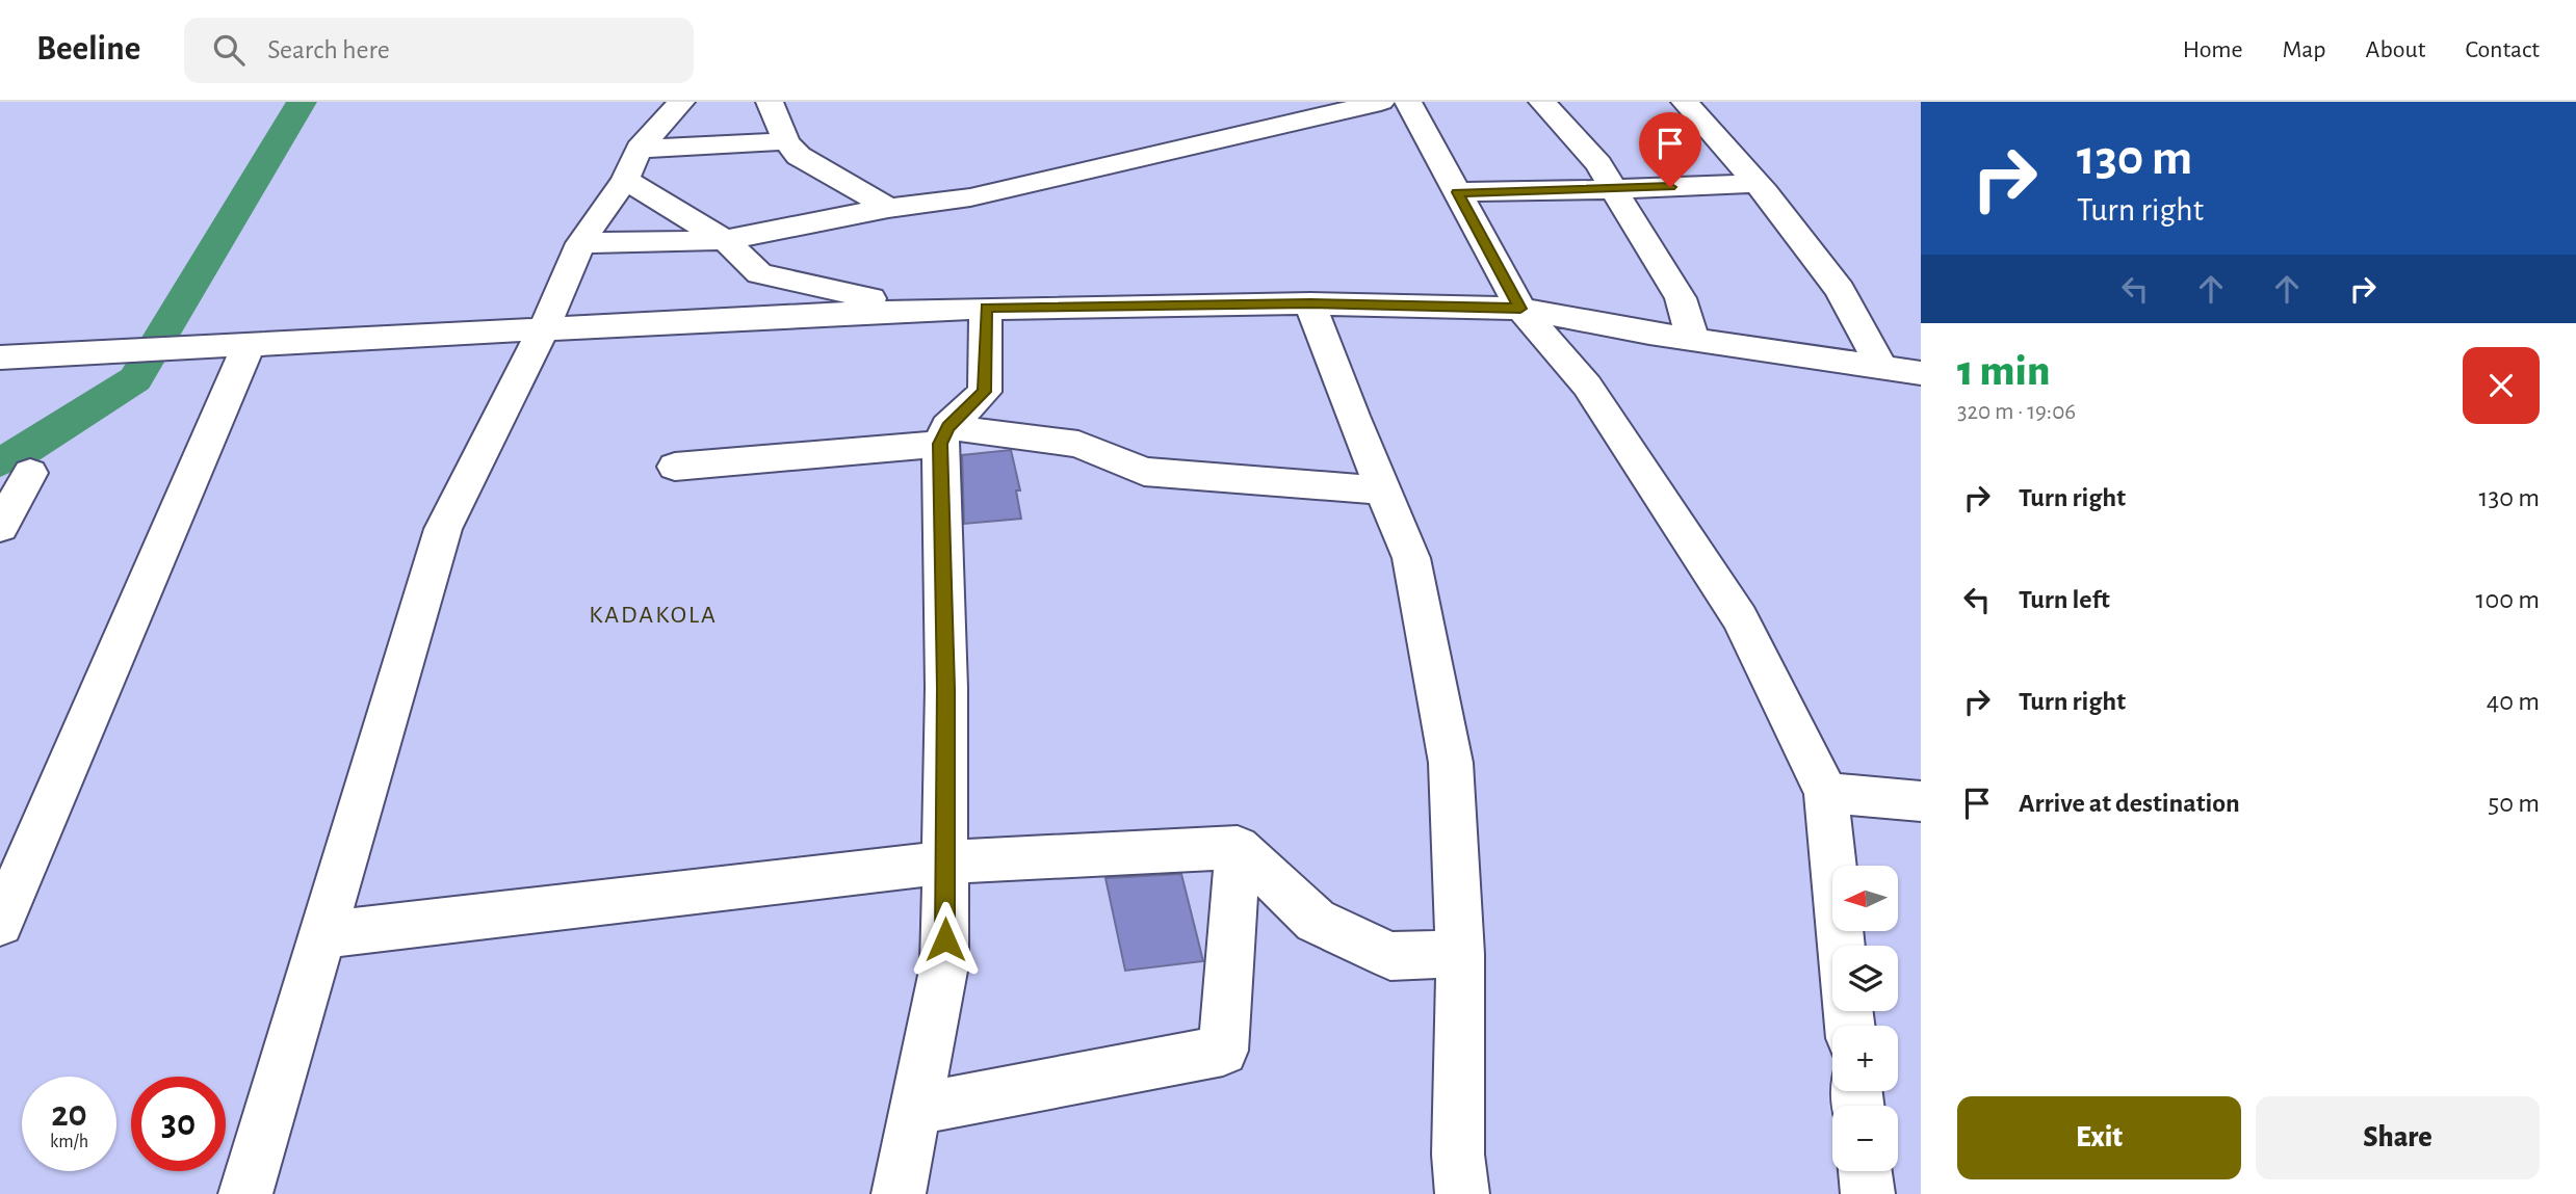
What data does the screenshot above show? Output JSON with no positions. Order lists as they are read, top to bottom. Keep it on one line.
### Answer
{"districts":["KADAKOLA"],"north":"left","page":{"header":"Beeline","search":"Search here","nav":["Home","Map","About","Contact"],"turn":["130 m","Turn right"],"heading":["1 min","320 m · 19:06"],"list":[{"name":"Turn right","value":"130 m"},{"name":"Turn left","value":"100 m"},{"name":"Turn right","value":"40 m"},{"name":"Arrive at destination","value":"50 m"}],"map_buttons":["+","−"],"speed":"20 km/h","limit":"30","buttons":["Exit","Share"]}}
